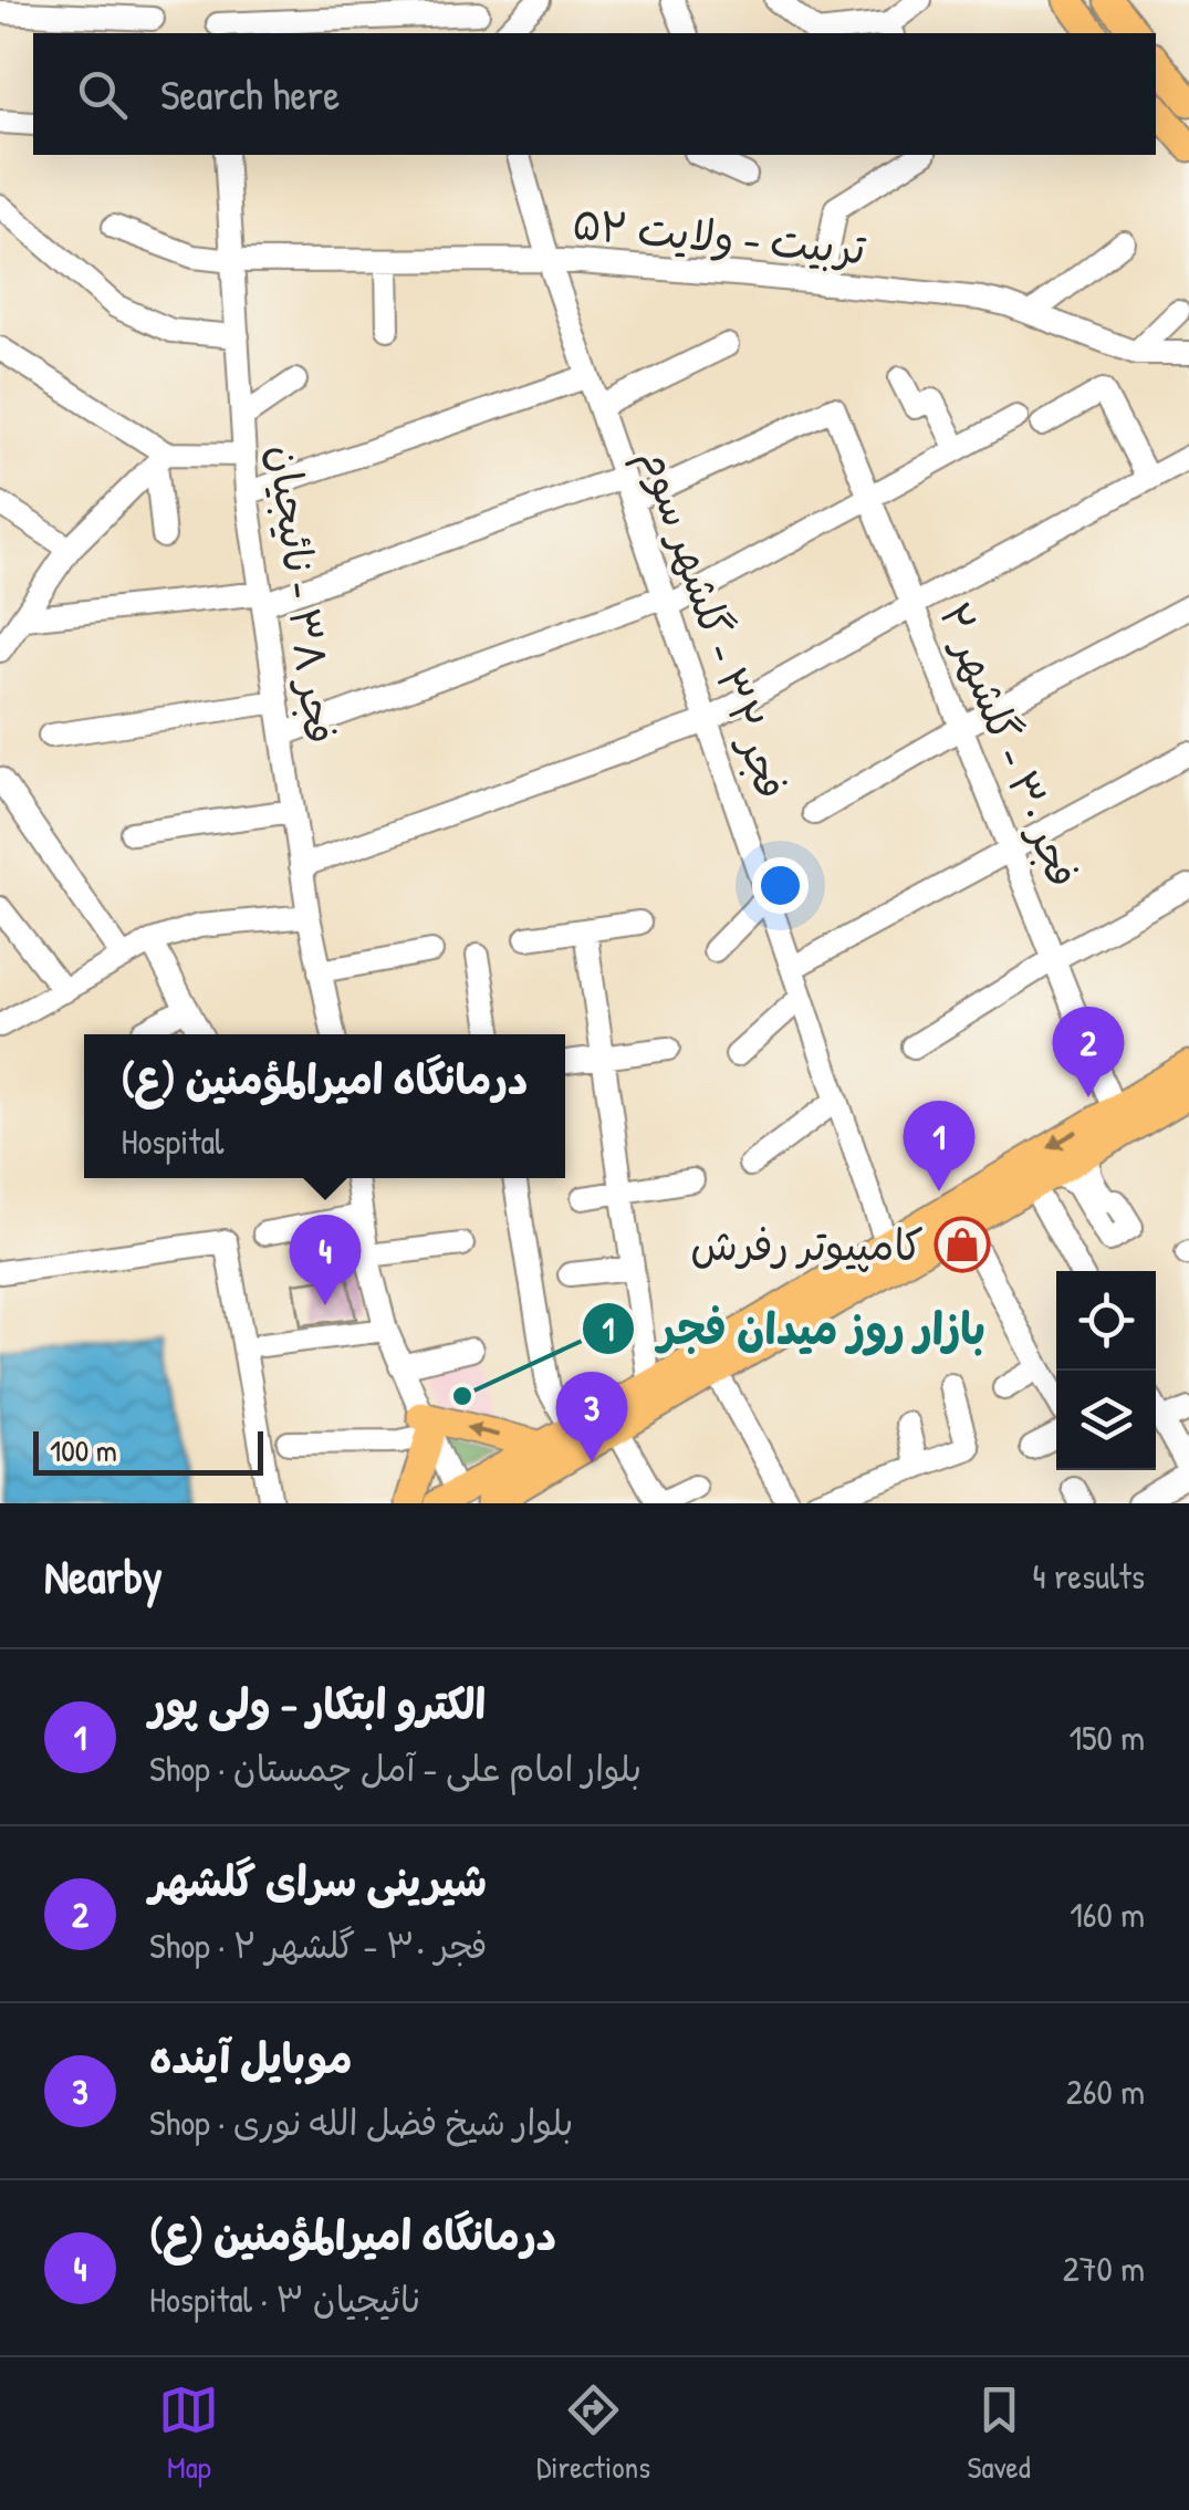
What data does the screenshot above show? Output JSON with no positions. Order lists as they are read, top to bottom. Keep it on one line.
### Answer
{"streets":{"street":["تربیت - ولایت ۵۲","فجر ۳۸ - نائیجیان","فجر ۳۲ - گلشهر سوم","فجر ۳۰ - گلشهر ۲"]},"crossings":[["تربیت - ولایت ۵۲","فجر ۳۸ - نائیجیان"],["تربیت - ولایت ۵۲","فجر ۳۲ - گلشهر سوم"],["فجر ۳۲ - گلشهر سوم","فجر ۳۰ - گلشهر ۲"]],"places":{"shop":["کامپیوتر رفرش"],"other":["بازار روز میدان فجر"]},"scale_bar":"100 m","page":{"search":"Search here","pins":["2","1","4","3"],"popup":["درمانگاه امیرالمؤمنین (ع)","Hospital"],"scale":"100 m","heading":["Nearby","4 results"],"list":[{"mark":"1","name":"الکترو ابتکار - ولی پور","note":"Shop · بلوار امام علی - آمل چمستان","value":"150 m"},{"mark":"2","name":"شیرینی سرای گلشهر","note":"Shop · فجر ۳۰ - گلشهر ۲","value":"160 m"},{"mark":"3","name":"موبایل آینده","note":"Shop · بلوار شیخ فضل الله نوری","value":"260 m"},{"mark":"4","name":"درمانگاه امیرالمؤمنین (ع)","note":"Hospital · نائیجیان ۳","value":"270 m"}],"nav":["Map","Directions","Saved"]}}
